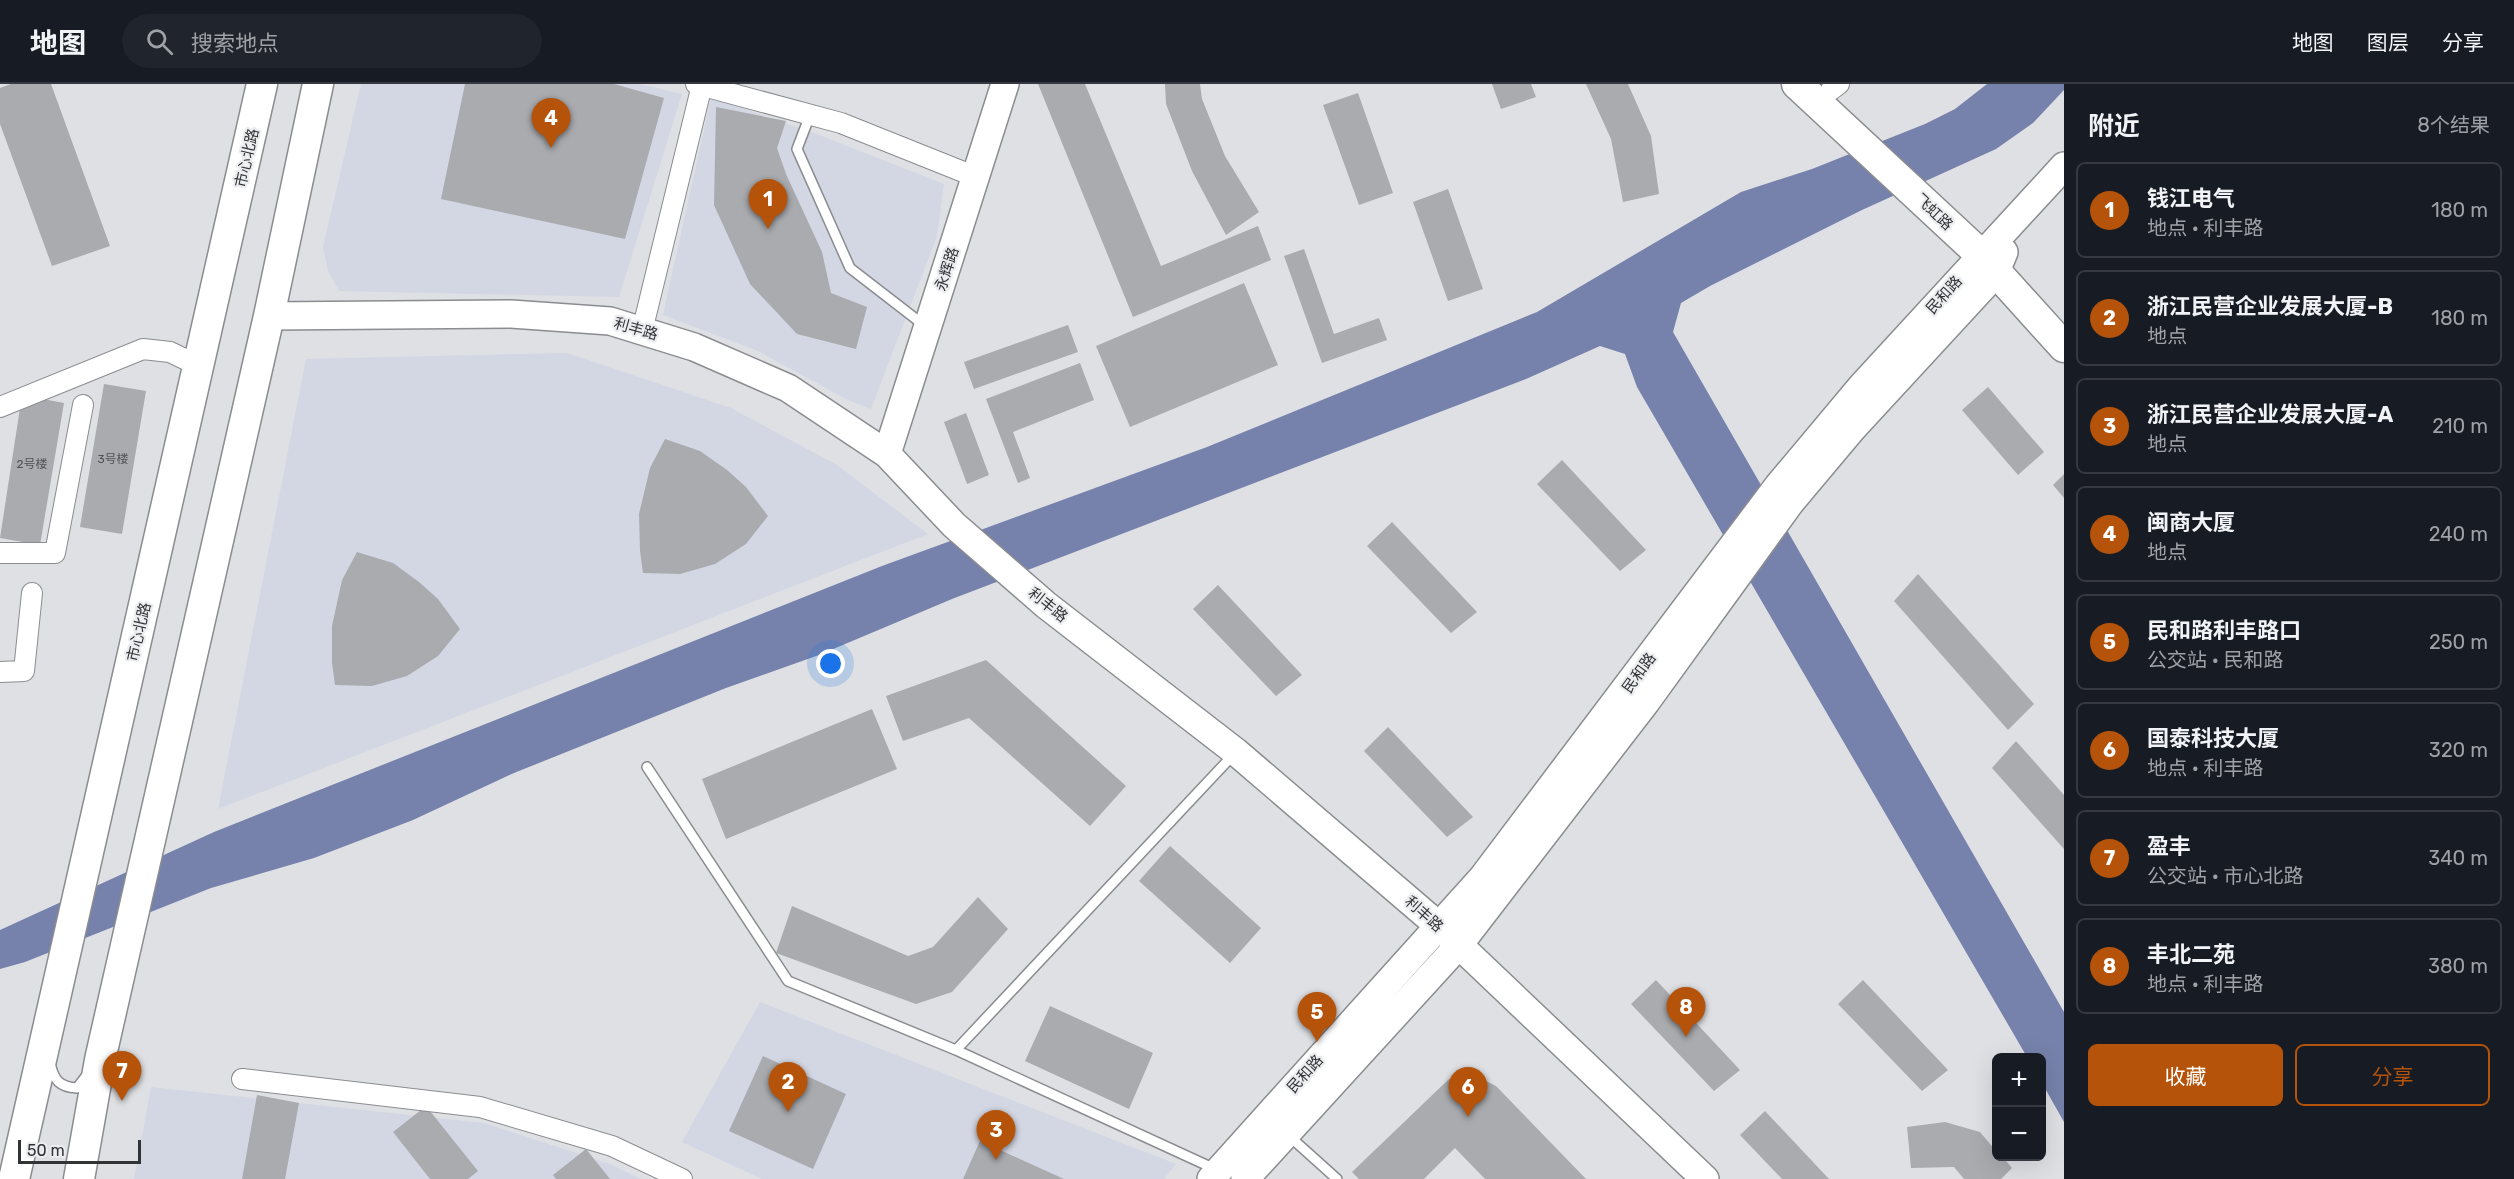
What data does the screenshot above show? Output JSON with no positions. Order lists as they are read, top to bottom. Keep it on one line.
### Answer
{"streets":{"main road":["市心北路","飞虹路","永辉路","民和路","利丰路"]},"crossings":[["飞虹路","民和路"],["永辉路","利丰路"],["民和路","利丰路"]],"house_numbers":["3号楼","2号楼"],"scale_bar":"50 m","page":{"header":"地图","search":"搜索地点","nav":["地图","图层","分享"],"heading":["附近","8个结果"],"pins":["4","1","8","5","7","2","6","3"],"list":[{"mark":"1","name":"钱江电气","note":"地点 · 利丰路","value":"180 m"},{"mark":"2","name":"浙江民营企业发展大厦-B","note":"地点","value":"180 m"},{"mark":"3","name":"浙江民营企业发展大厦-A","note":"地点","value":"210 m"},{"mark":"4","name":"闽商大厦","note":"地点","value":"240 m"},{"mark":"5","name":"民和路利丰路口","note":"公交站 · 民和路","value":"250 m"},{"mark":"6","name":"国泰科技大厦","note":"地点 · 利丰路","value":"320 m"},{"mark":"7","name":"盈丰","note":"公交站 · 市心北路","value":"340 m"},{"mark":"8","name":"丰北二苑","note":"地点 · 利丰路","value":"380 m"}],"buttons":["收藏","分享"],"map_buttons":["+","−"],"scale":"50 m"}}
